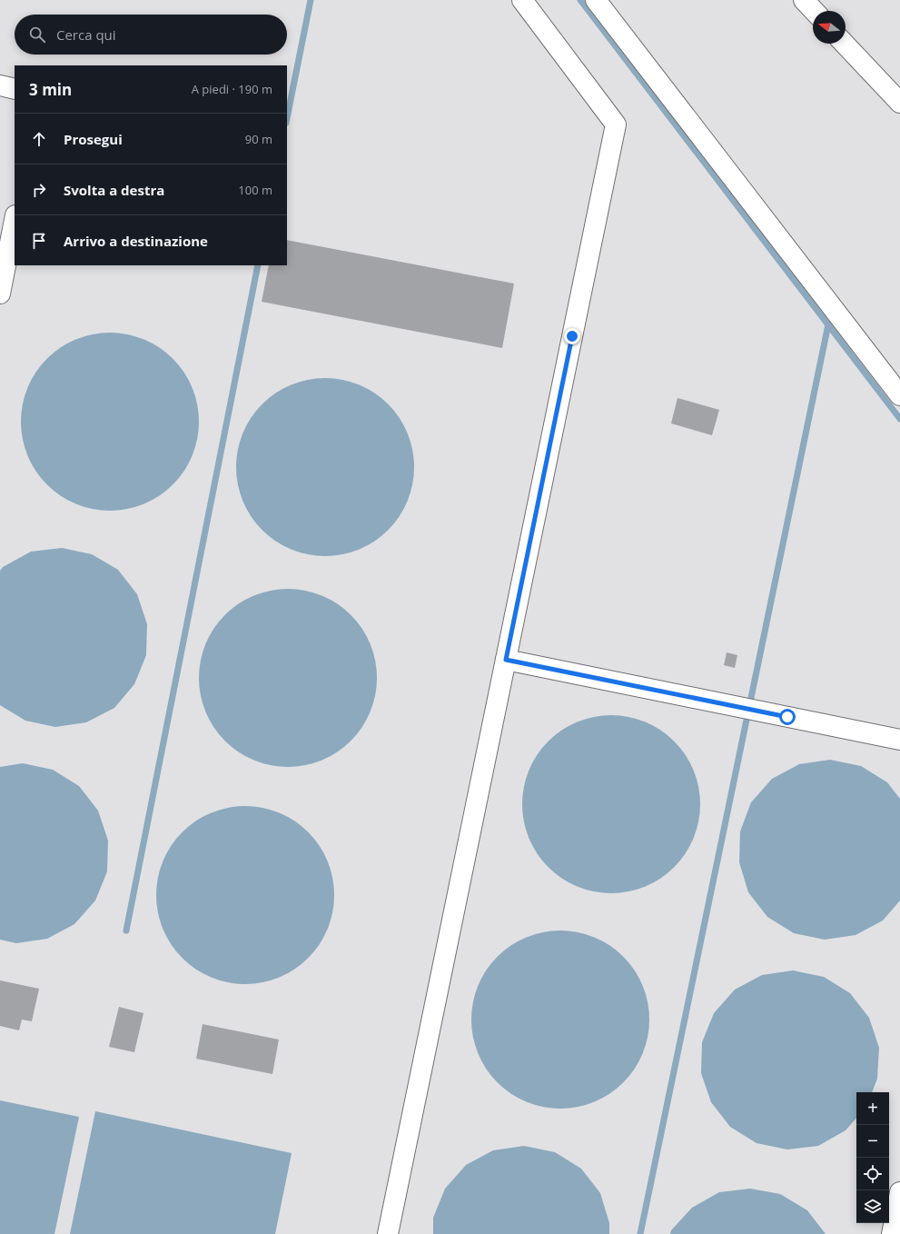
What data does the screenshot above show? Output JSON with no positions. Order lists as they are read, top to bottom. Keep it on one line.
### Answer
{"north":"left","page":{"search":"Cerca qui","heading":["3 min","A piedi · 190 m"],"list":[["Prosegui","90 m"],["Svolta a destra","100 m"],"Arrivo a destinazione"],"map_buttons":["+","−"]}}
